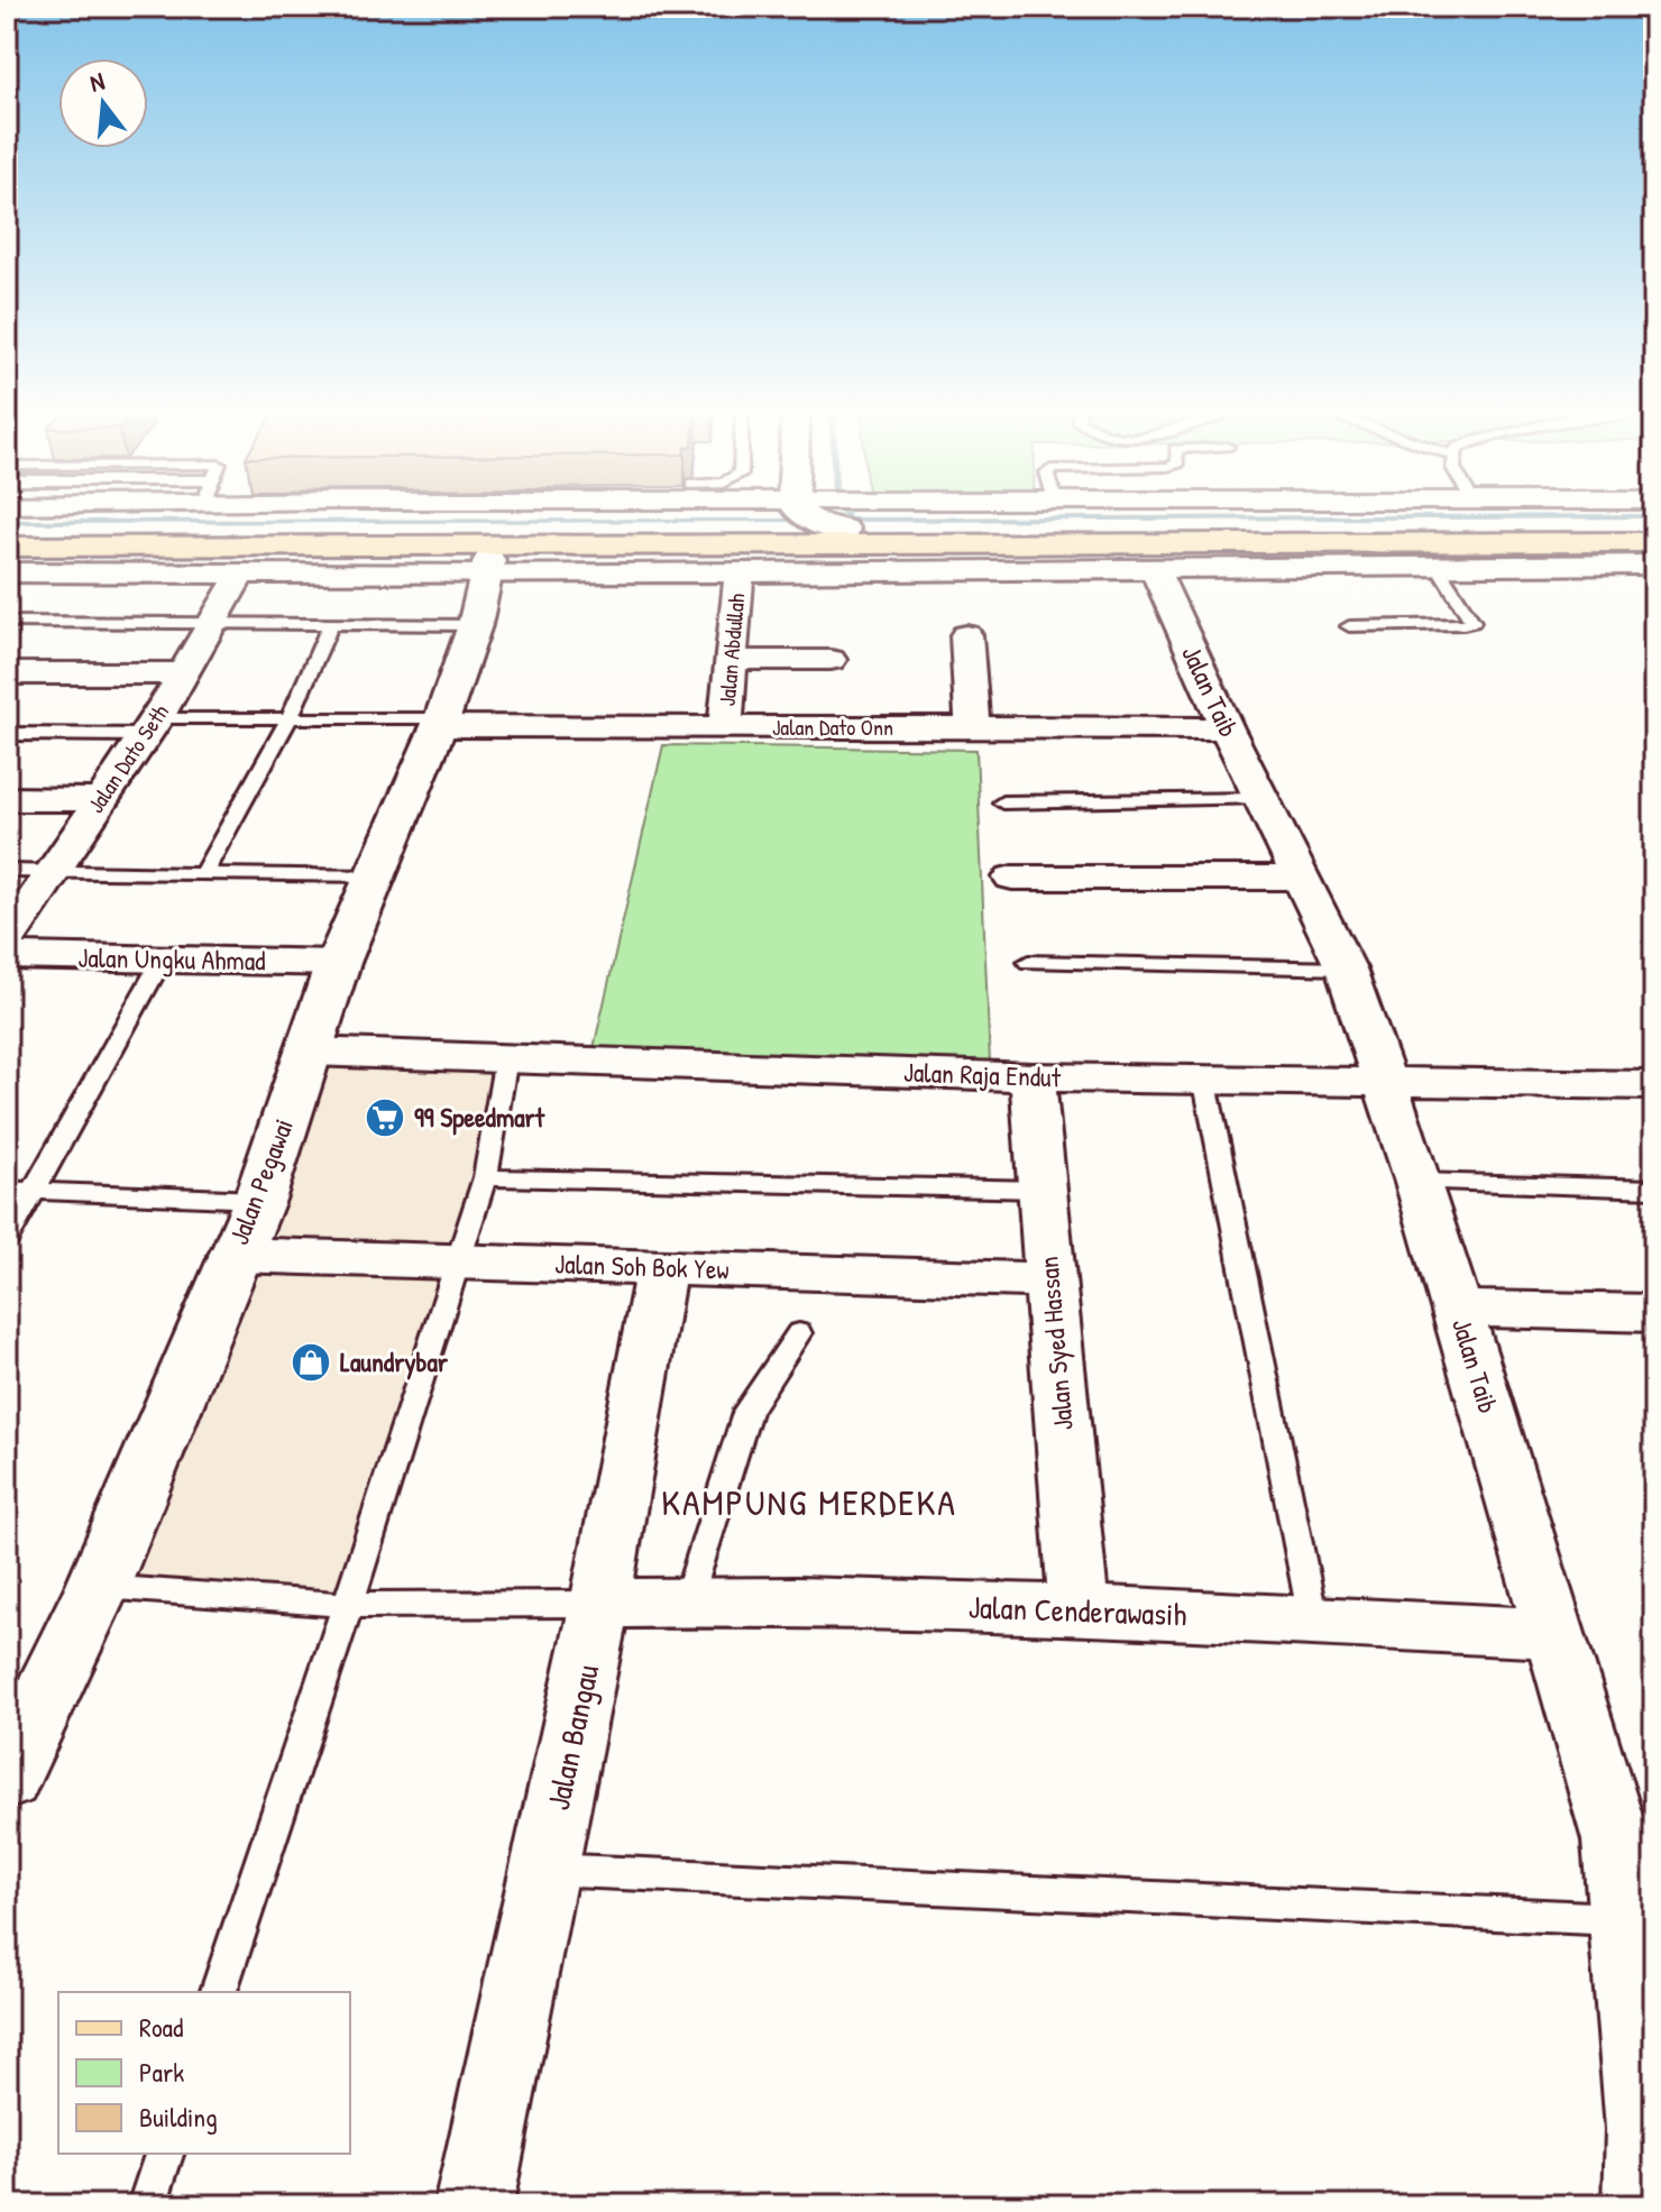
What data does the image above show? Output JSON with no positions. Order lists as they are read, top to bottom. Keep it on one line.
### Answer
{"streets":{"street":["Jalan Abdullah","Jalan Taib","Jalan Dato Onn","Jalan Dato Seth","Jalan Ungku Ahmad","Jalan Raja Endut","Jalan Pegawai","Jalan Soh Bok Yew","Jalan Syed Hassan","Jalan Cenderawasih","Jalan Bangau"]},"crossings":[["Jalan Abdullah","Jalan Dato Onn"],["Jalan Taib","Jalan Dato Onn"],["Jalan Taib","Jalan Raja Endut"],["Jalan Taib","Jalan Cenderawasih"],["Jalan Dato Onn","Jalan Pegawai"],["Jalan Ungku Ahmad","Jalan Pegawai"],["Jalan Raja Endut","Jalan Pegawai"],["Jalan Raja Endut","Jalan Syed Hassan"],["Jalan Pegawai","Jalan Soh Bok Yew"],["Jalan Soh Bok Yew","Jalan Syed Hassan"],["Jalan Soh Bok Yew","Jalan Bangau"],["Jalan Syed Hassan","Jalan Cenderawasih"],["Jalan Cenderawasih","Jalan Bangau"]],"districts":["KAMPUNG MERDEKA"],"places":{"supermarket":["99 Speedmart"],"shop":["Laundrybar"]},"legend":["Road","Park","Building"],"north":"top"}
